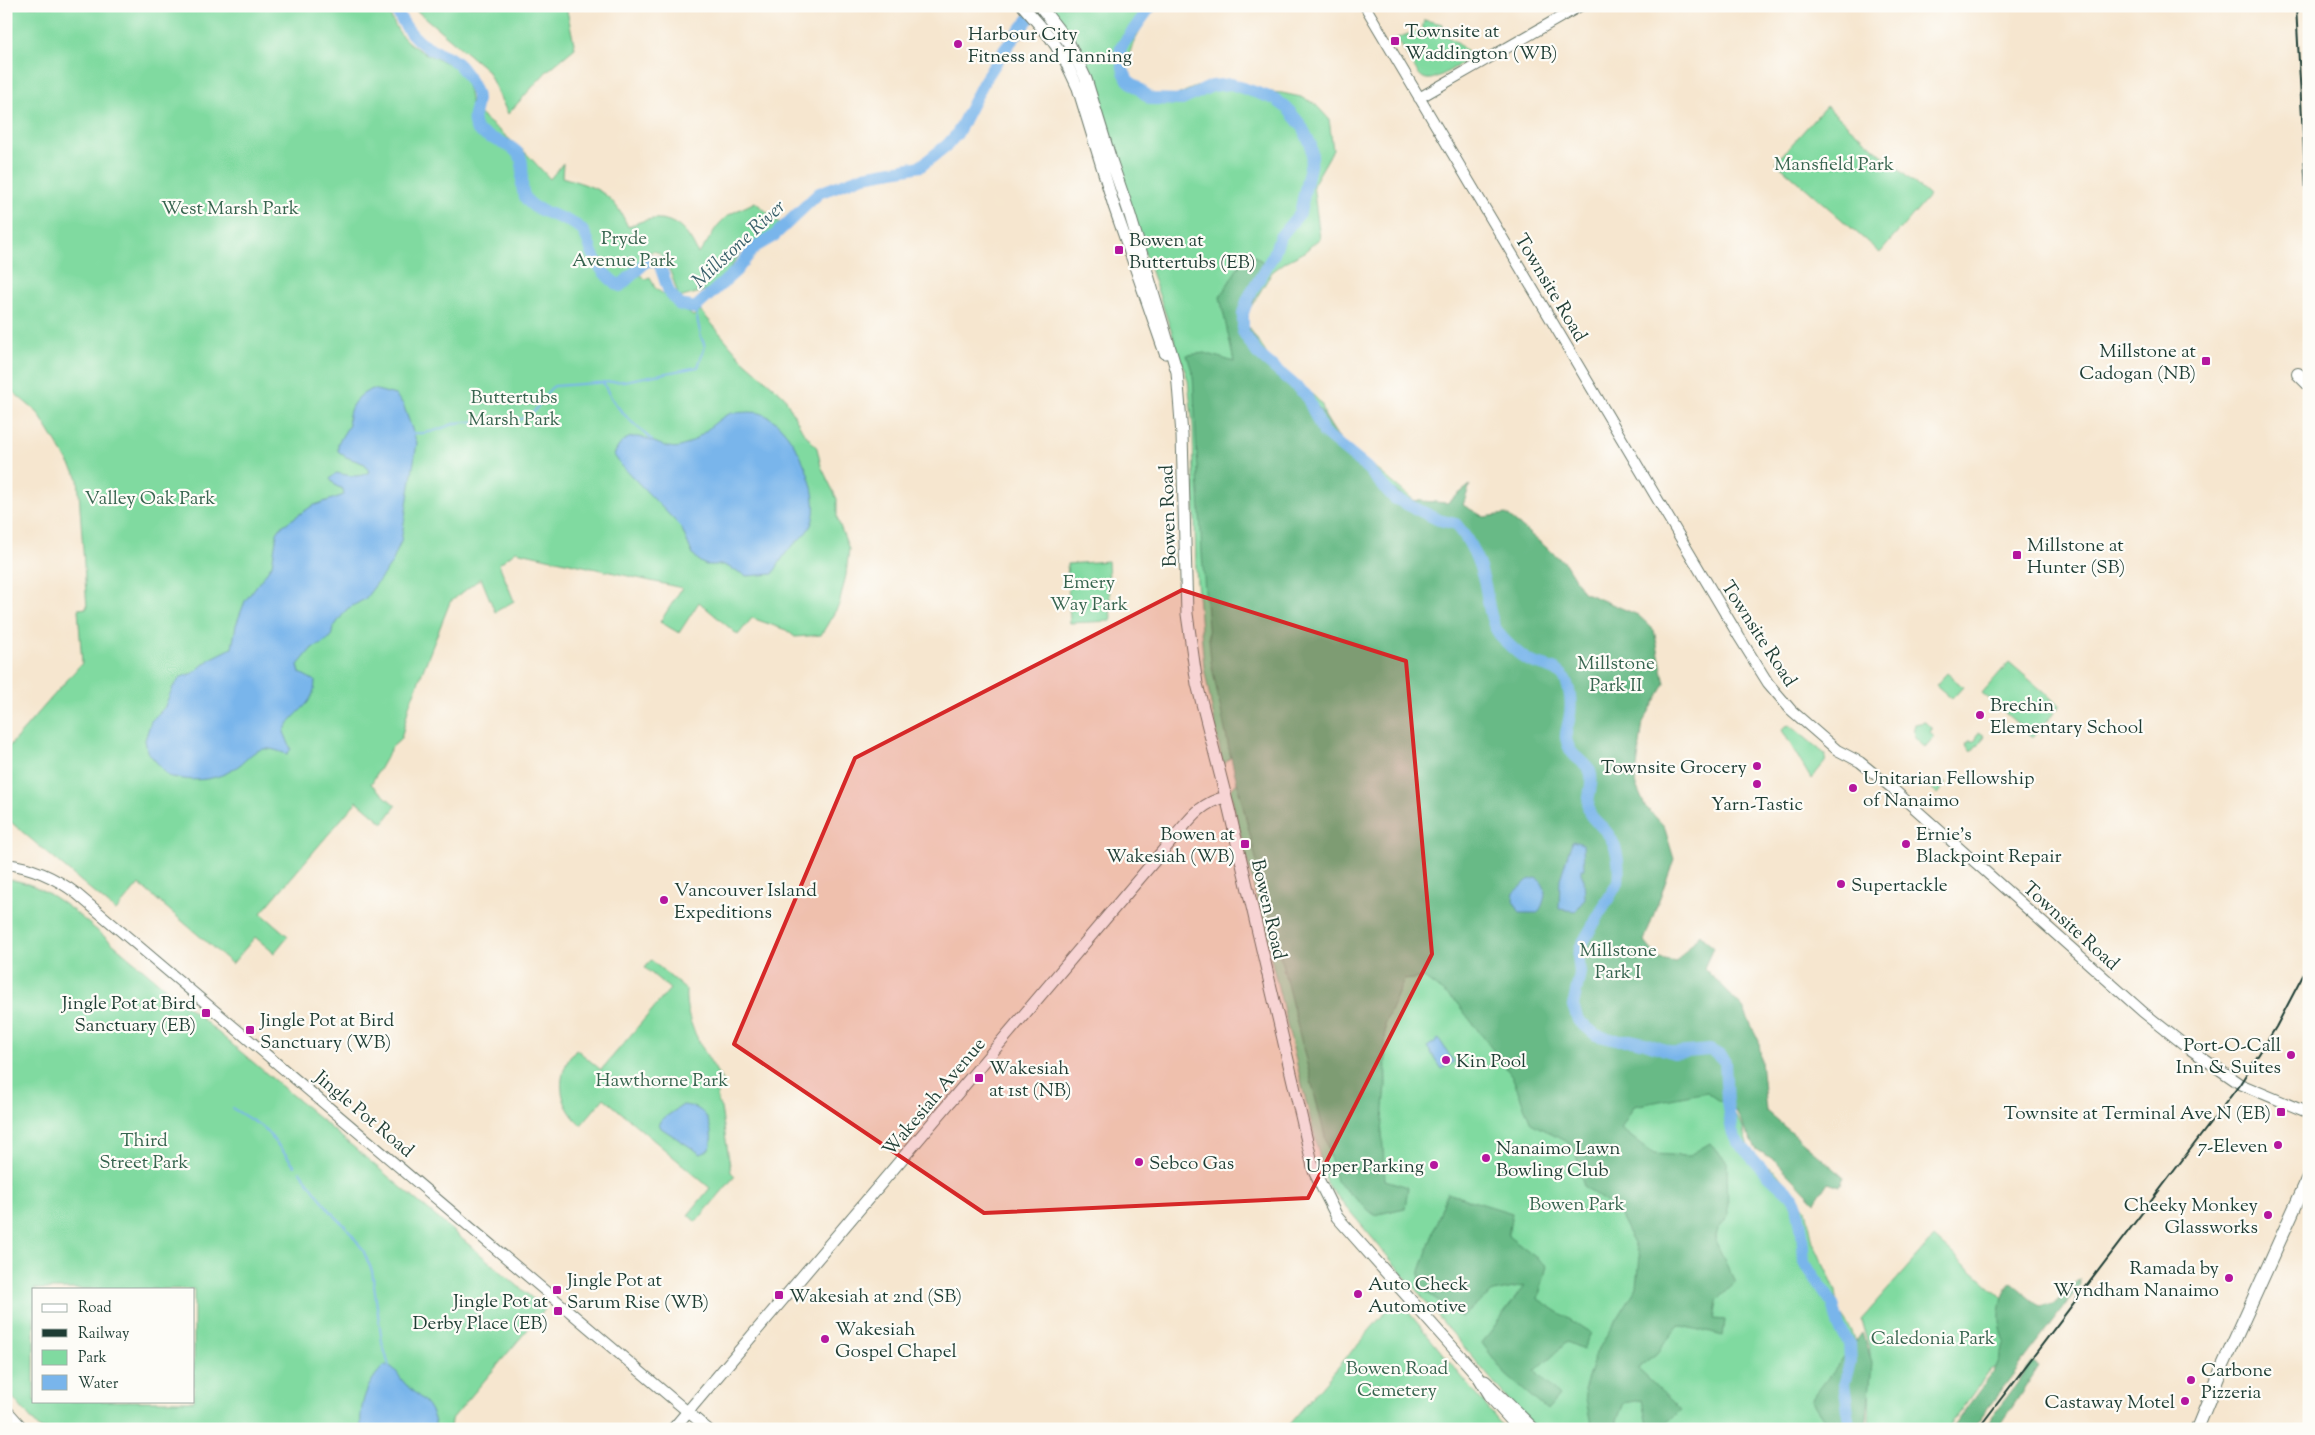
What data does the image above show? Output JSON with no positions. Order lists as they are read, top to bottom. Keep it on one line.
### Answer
{"streets":{"main road":["Bowen Road","Wakesiah Avenue"],"street":["Townsite Road","Jingle Pot Road"]},"crossings":[["Bowen Road","Wakesiah Avenue"],["Wakesiah Avenue","Jingle Pot Road"]],"water":["Millstone River"],"parks":["Mansfield Park","West Marsh Park","Pryde Avenue Park","Buttertubs Marsh Park","Valley Oak Park","Emery Way Park","Millstone Park II","Millstone Park I","Hawthorne Park","Third Street Park","Bowen Park","Caledonia Park","Bowen Road Cemetery"],"places":{"transit":["Townsite at Waddington (WB)","Bowen at Buttertubs (EB)","Millstone at Cadogan (NB)","Millstone at Hunter (SB)","Bowen at Wakesiah (WB)","Jingle Pot at Bird Sanctuary (EB)","Jingle Pot at Bird Sanctuary (WB)","Wakesiah at 1st (NB)","Townsite at Terminal Ave N (EB)","Jingle Pot at Sarum Rise (WB)","Wakesiah at 2nd (SB)","Jingle Pot at Derby Place (EB)"],"other":["Harbour City Fitness and Tanning","Brechin Elementary School","Townsite Grocery","Yarn-Tastic","Unitarian Fellowship of Nanaimo","Ernie's Blackpoint Repair","Supertackle","Vancouver Island Expeditions","Port-O-Call Inn & Suites","Kin Pool","7-Eleven","Nanaimo Lawn Bowling Club","Sebco Gas","Upper Parking","Cheeky Monkey Glassworks","Ramada by Wyndham Nanaimo","Auto Check Automotive","Wakesiah Gospel Chapel","Carbone Pizzeria","Castaway Motel"]},"legend":["Road","Railway","Park","Water"]}
